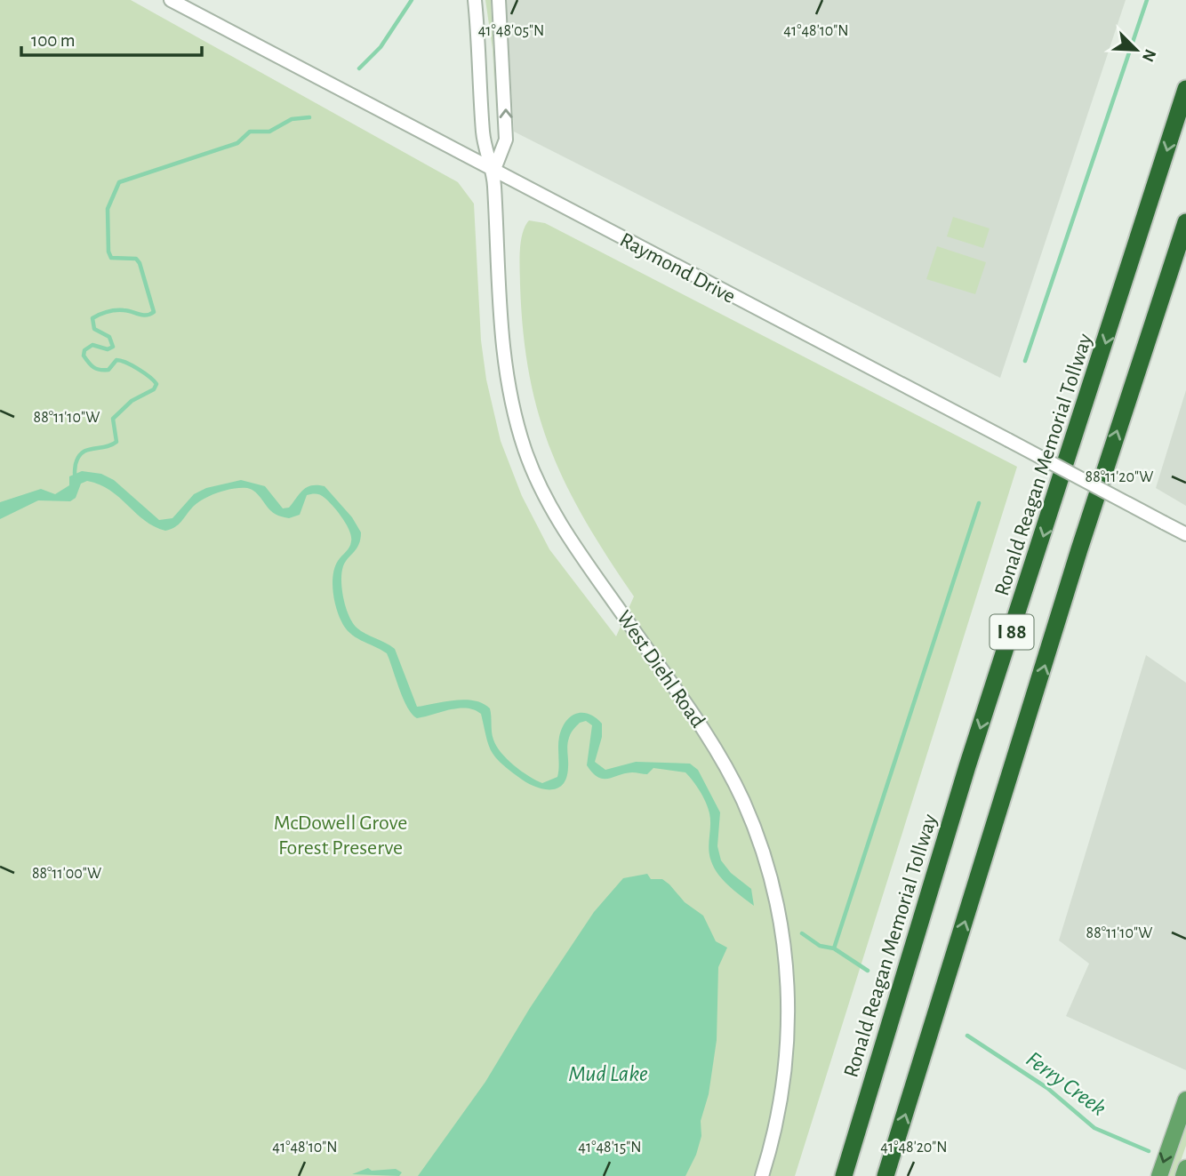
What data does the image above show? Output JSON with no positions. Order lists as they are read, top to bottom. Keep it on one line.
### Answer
{"streets":{"highway":["Ronald Reagan Memorial Tollway","I 88"],"street":["Raymond Drive","West Diehl Road"]},"crossings":[["Raymond Drive","West Diehl Road"]],"water":["Mud Lake","Ferry Creek"],"parks":["McDowell Grove Forest Preserve"],"scale_bar":"100 m","north":"bottom right","coordinates":["41°48'05\"N","41°48'10\"N","88°11'10\"W","88°11'20\"W","88°11'00\"W","41°48'15\"N","41°48'20\"N"]}
